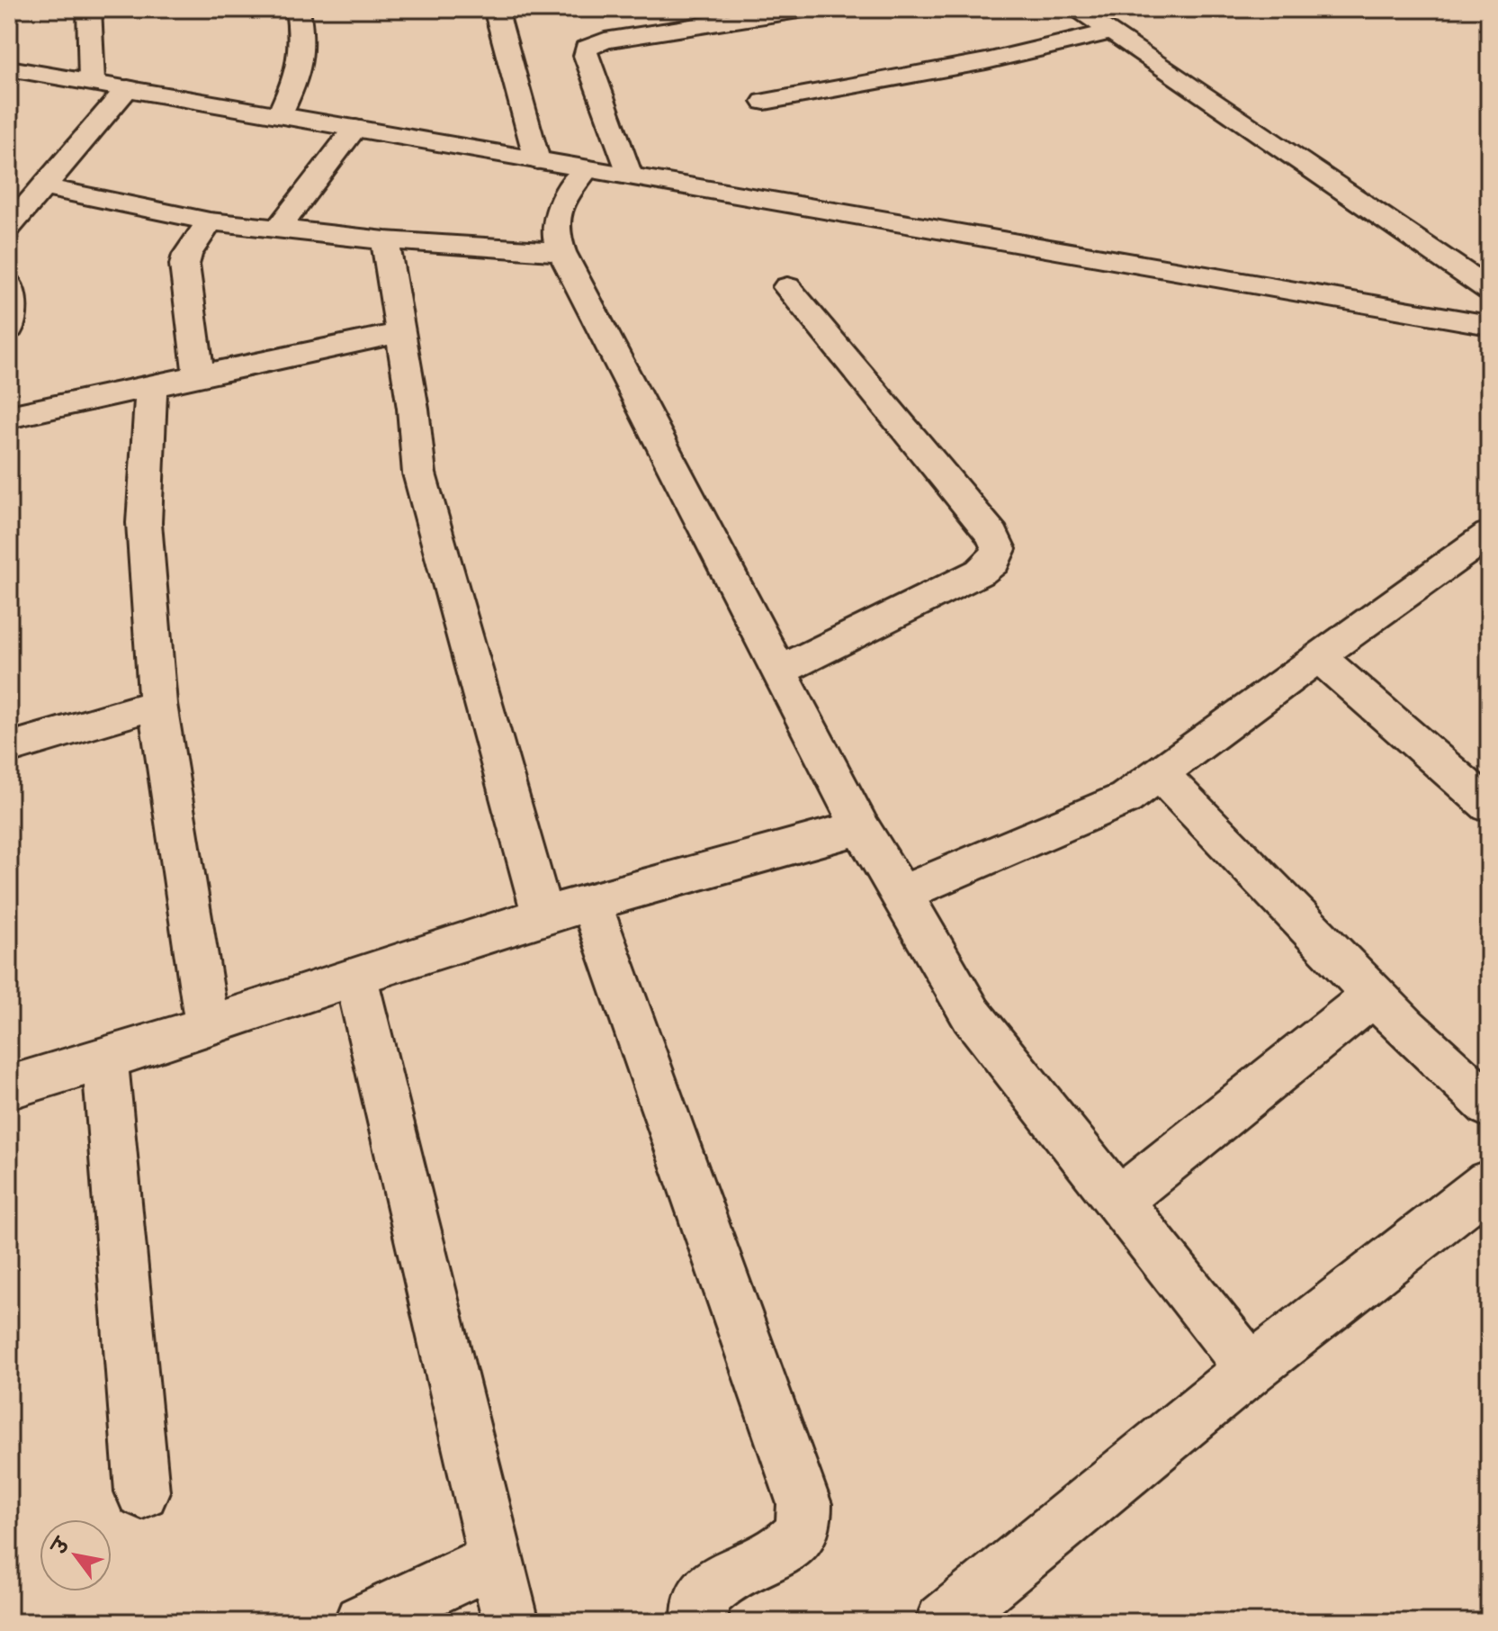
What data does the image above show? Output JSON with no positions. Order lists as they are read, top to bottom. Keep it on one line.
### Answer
{"north":"top left"}
